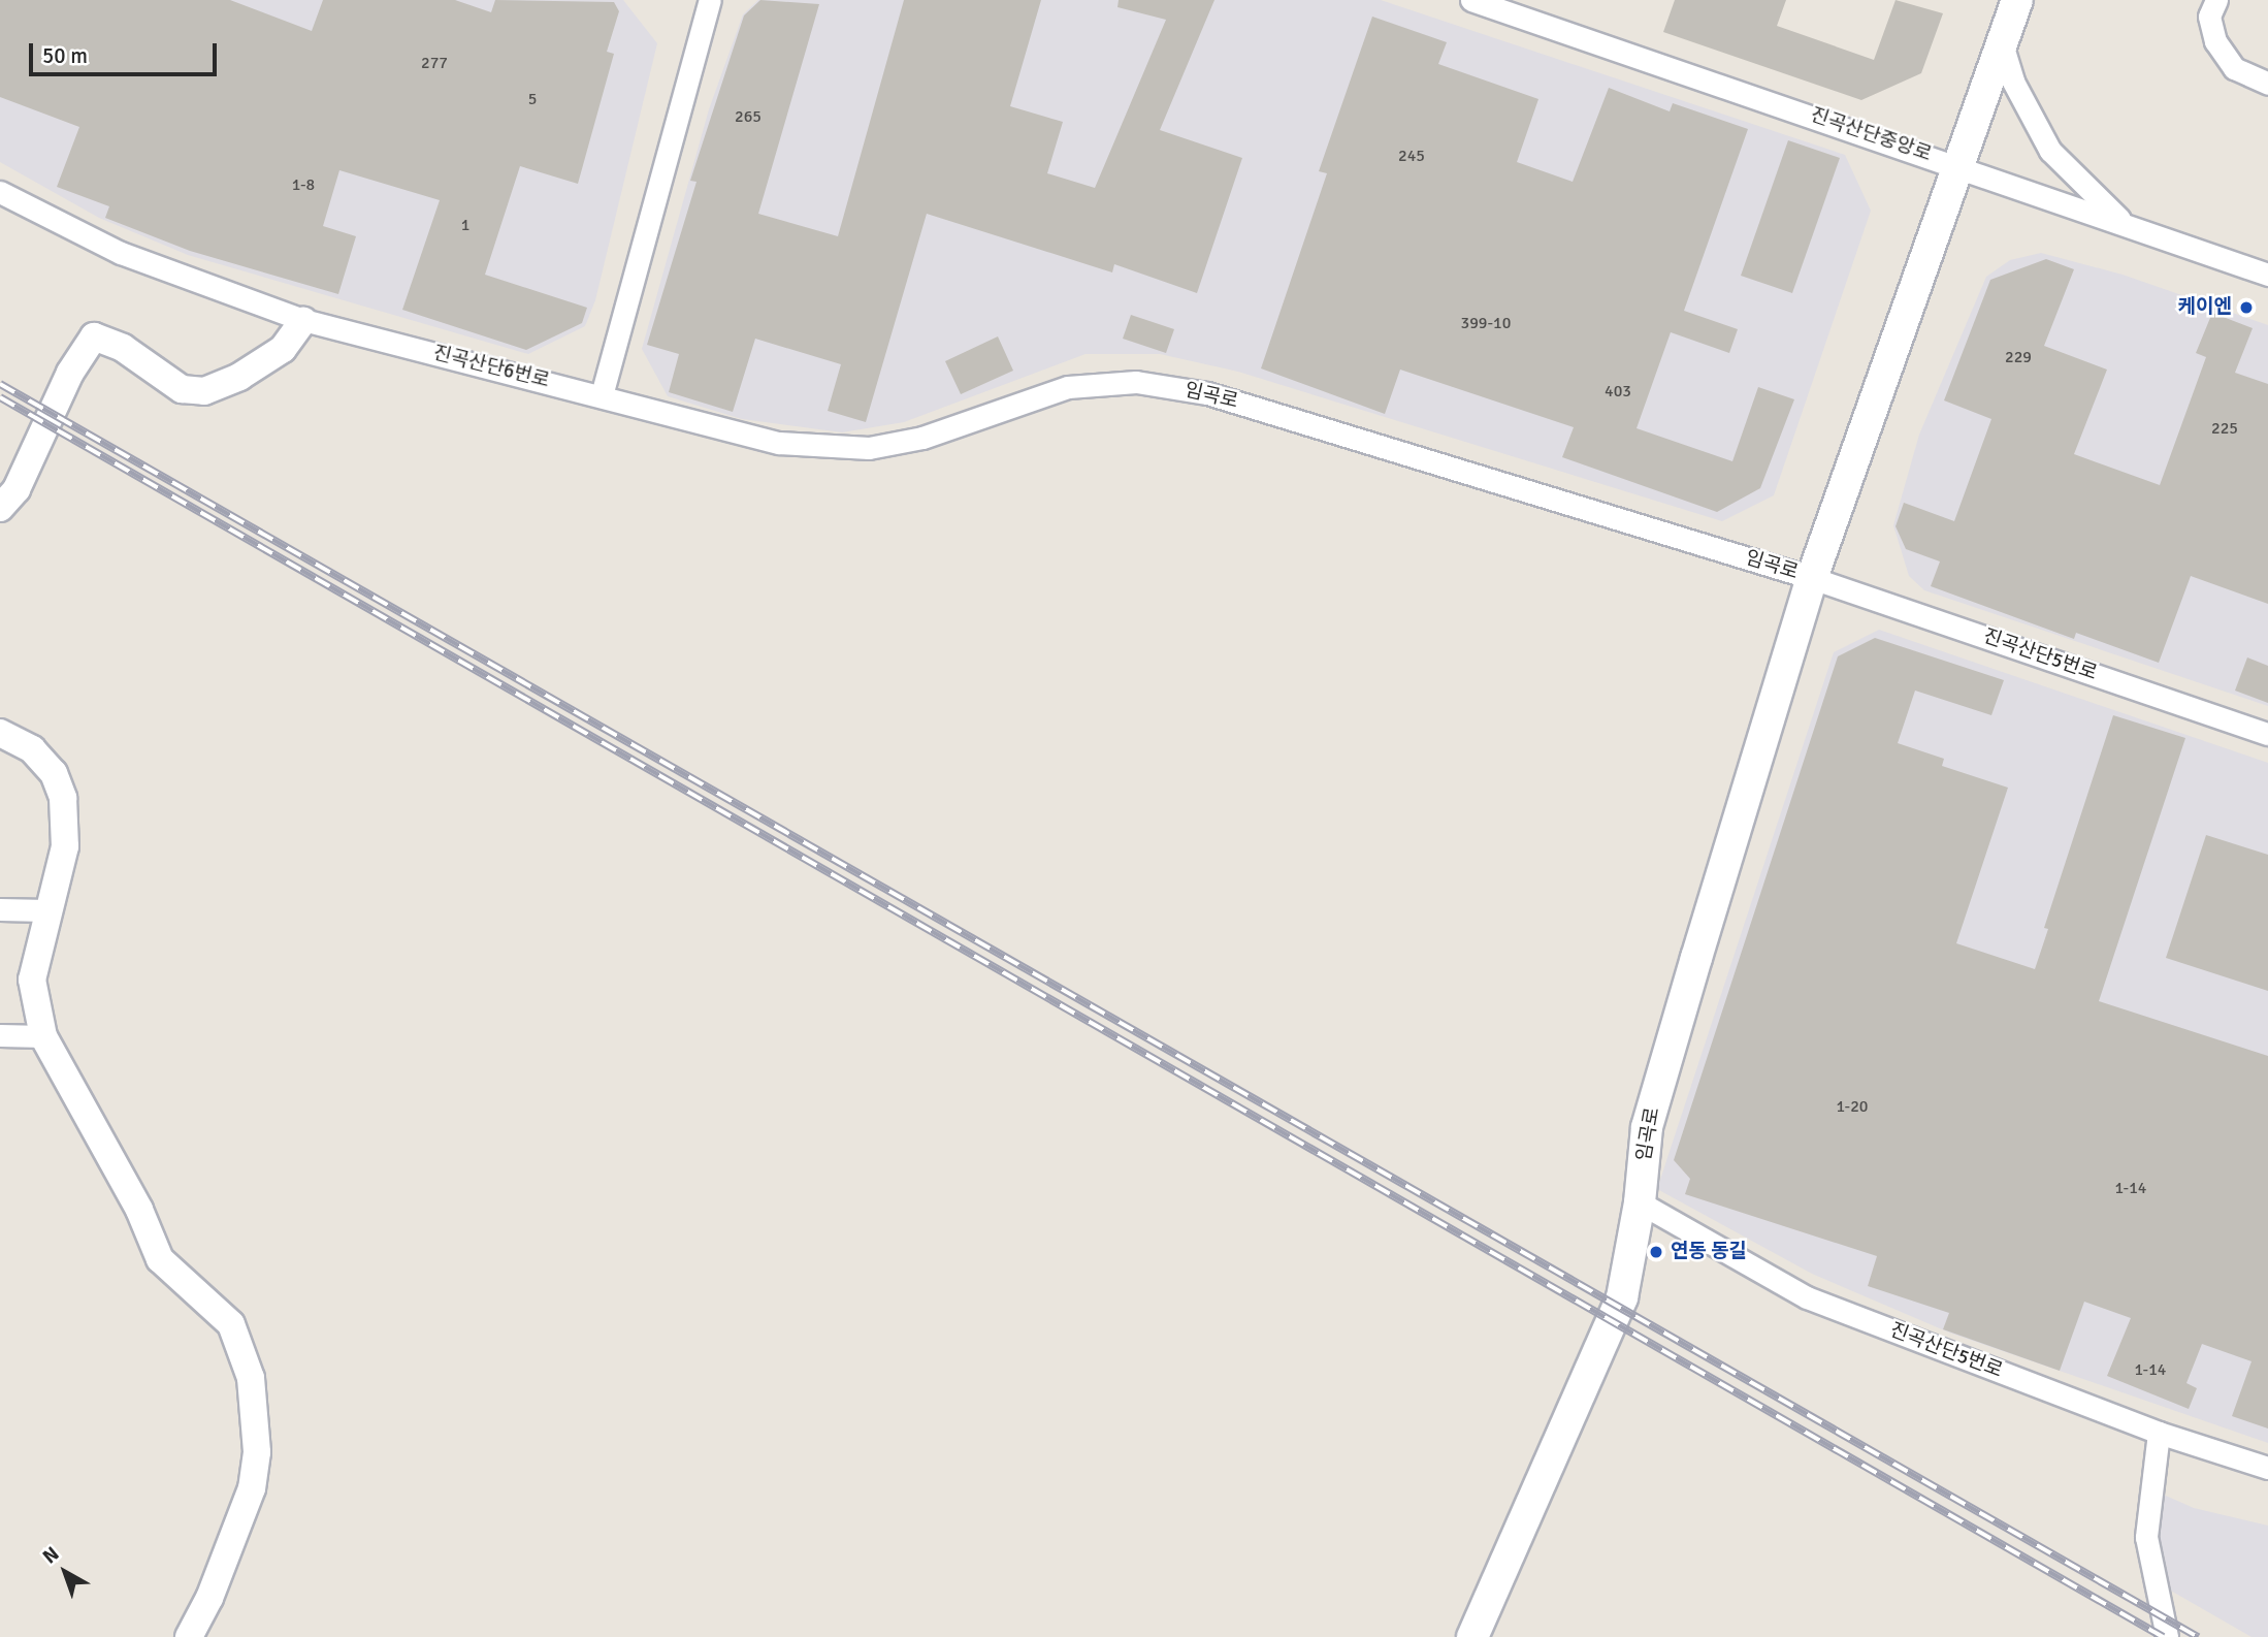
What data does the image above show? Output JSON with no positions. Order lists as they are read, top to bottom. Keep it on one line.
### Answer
{"streets":{"main road":["임곡로"],"street":["진곡산단중앙로","진곡산단6번로","진곡산단5번로"]},"crossings":[["진곡산단중앙로","임곡로"],["진곡산단6번로","임곡로"],["임곡로","진곡산단5번로"]],"places":["케이엔","연동 동길"],"house_numbers":["277","5","265","245","1-8","1","399-10","229","403","225","1-20","1-14","1-14"],"scale_bar":"50 m","north":"top left"}
